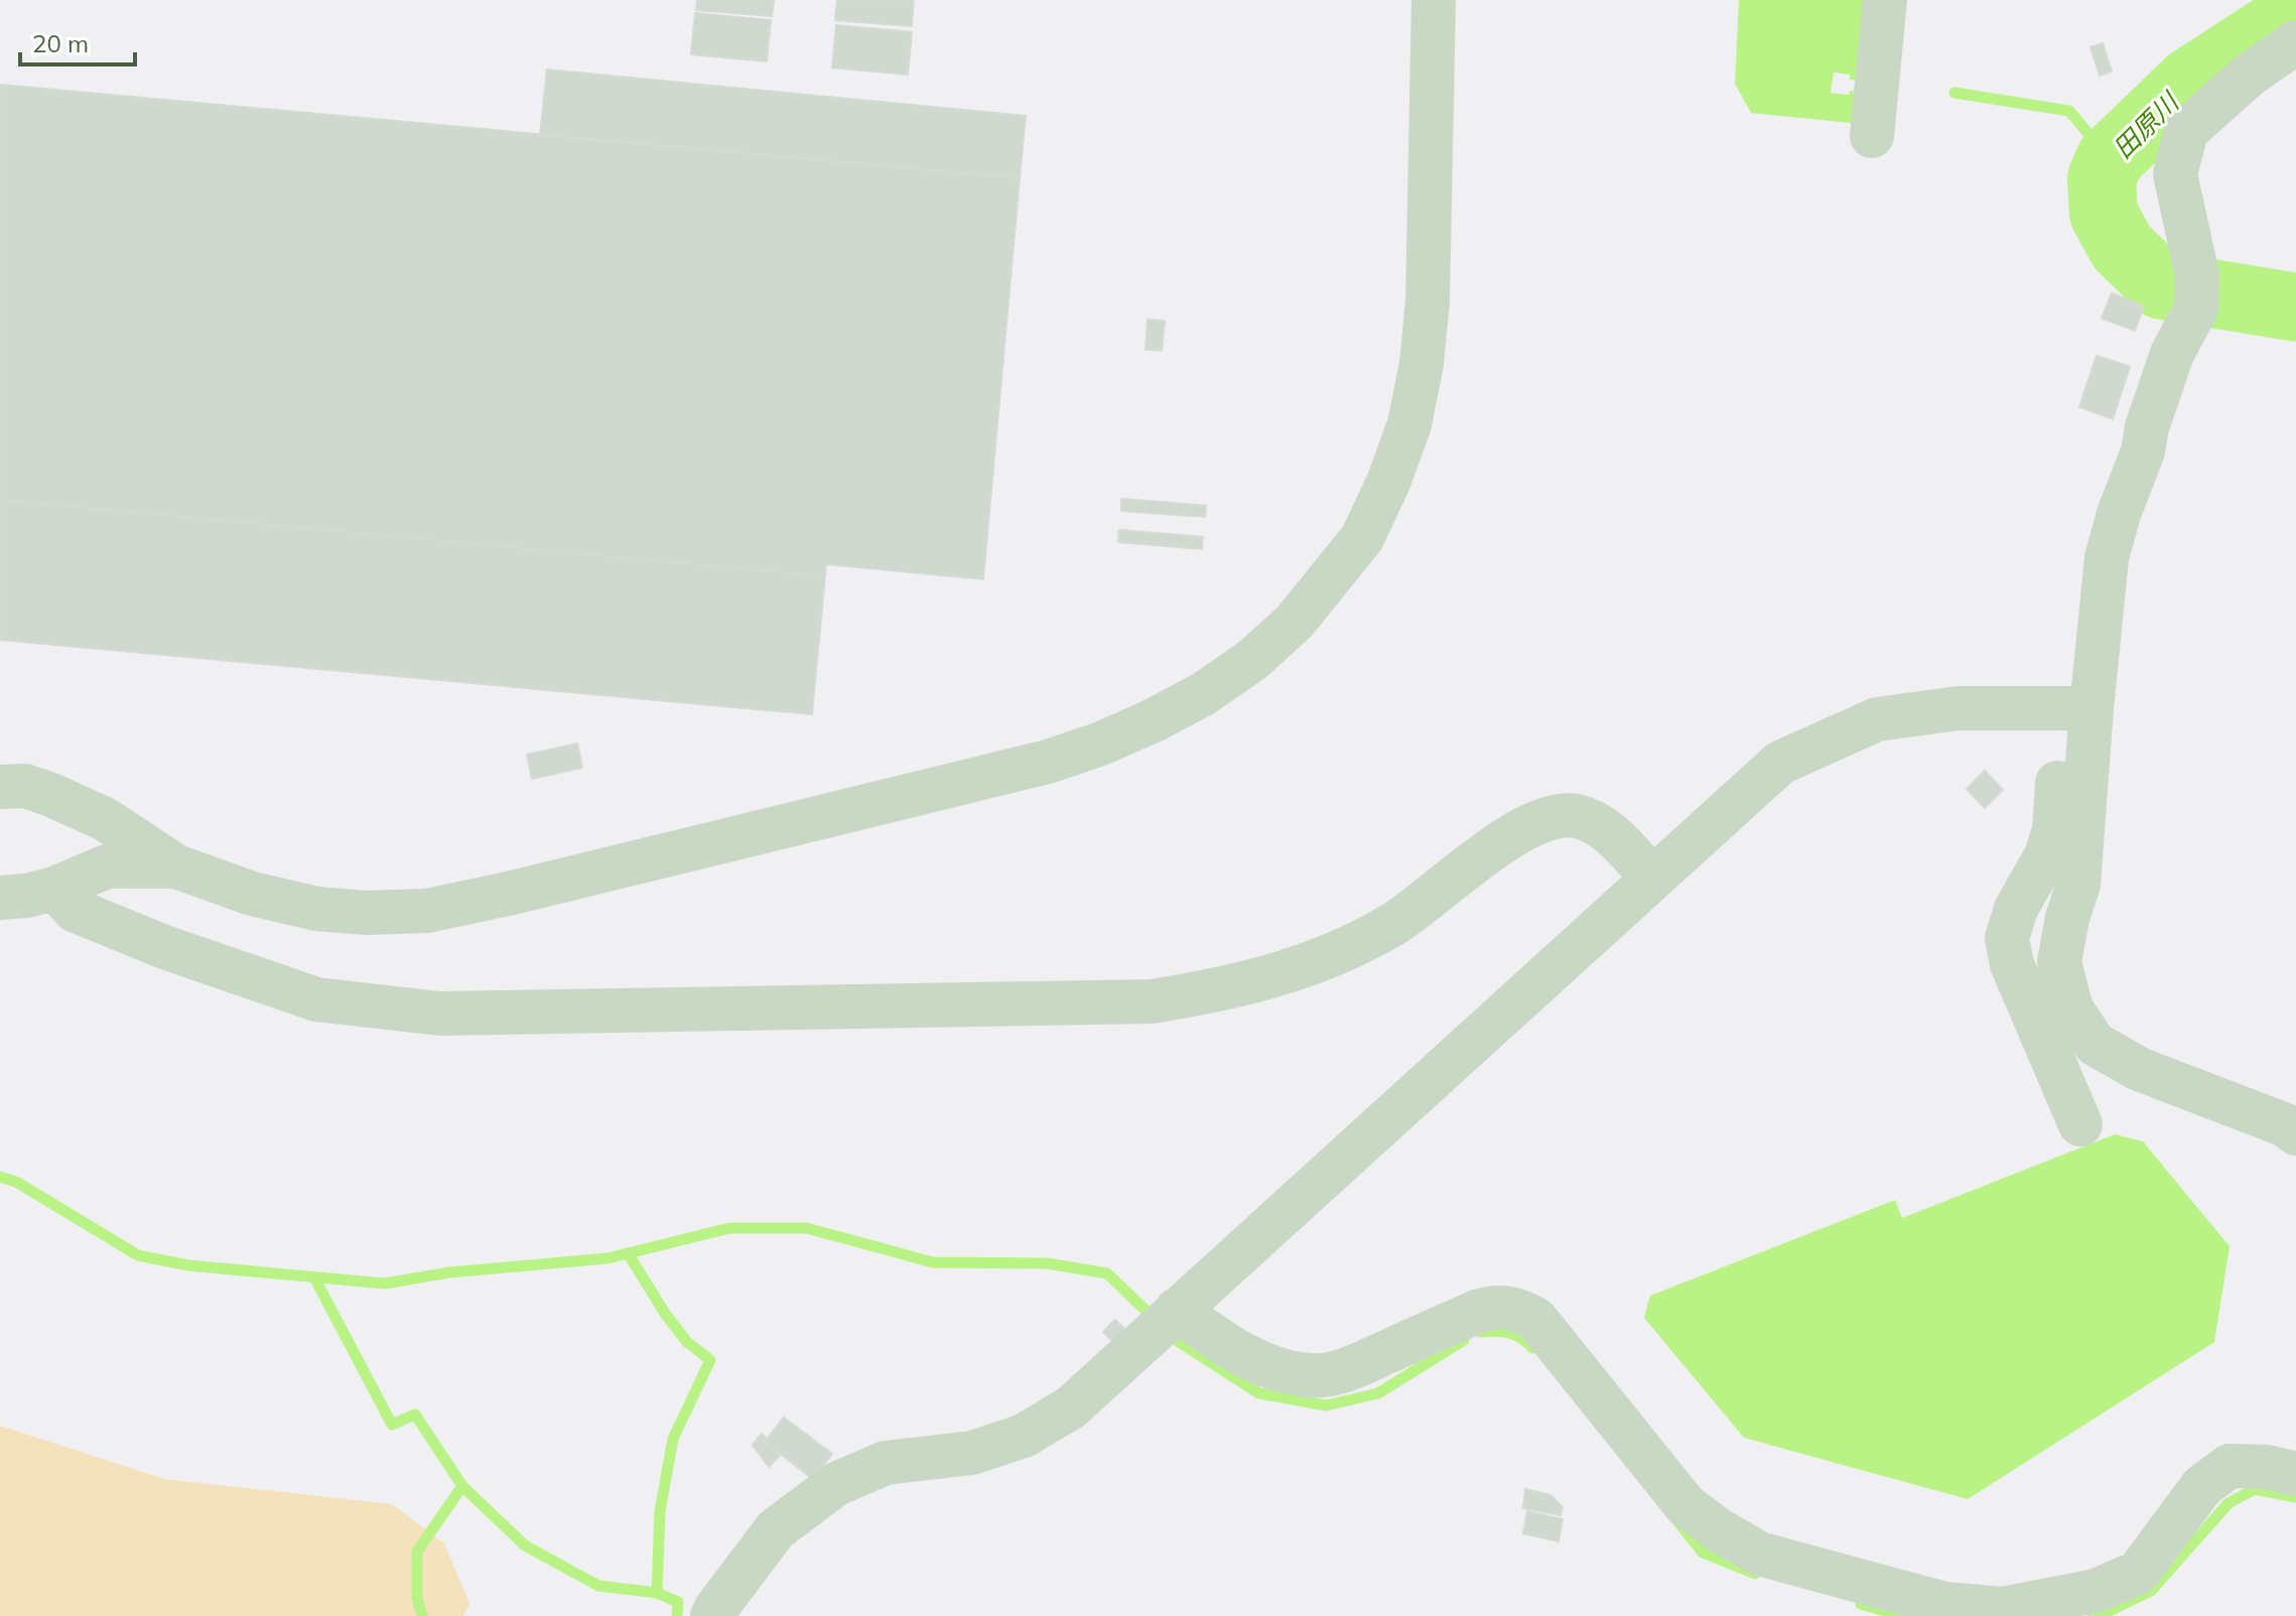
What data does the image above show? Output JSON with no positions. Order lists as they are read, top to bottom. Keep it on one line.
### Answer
{"water":["田原川"],"scale_bar":"20 m"}
